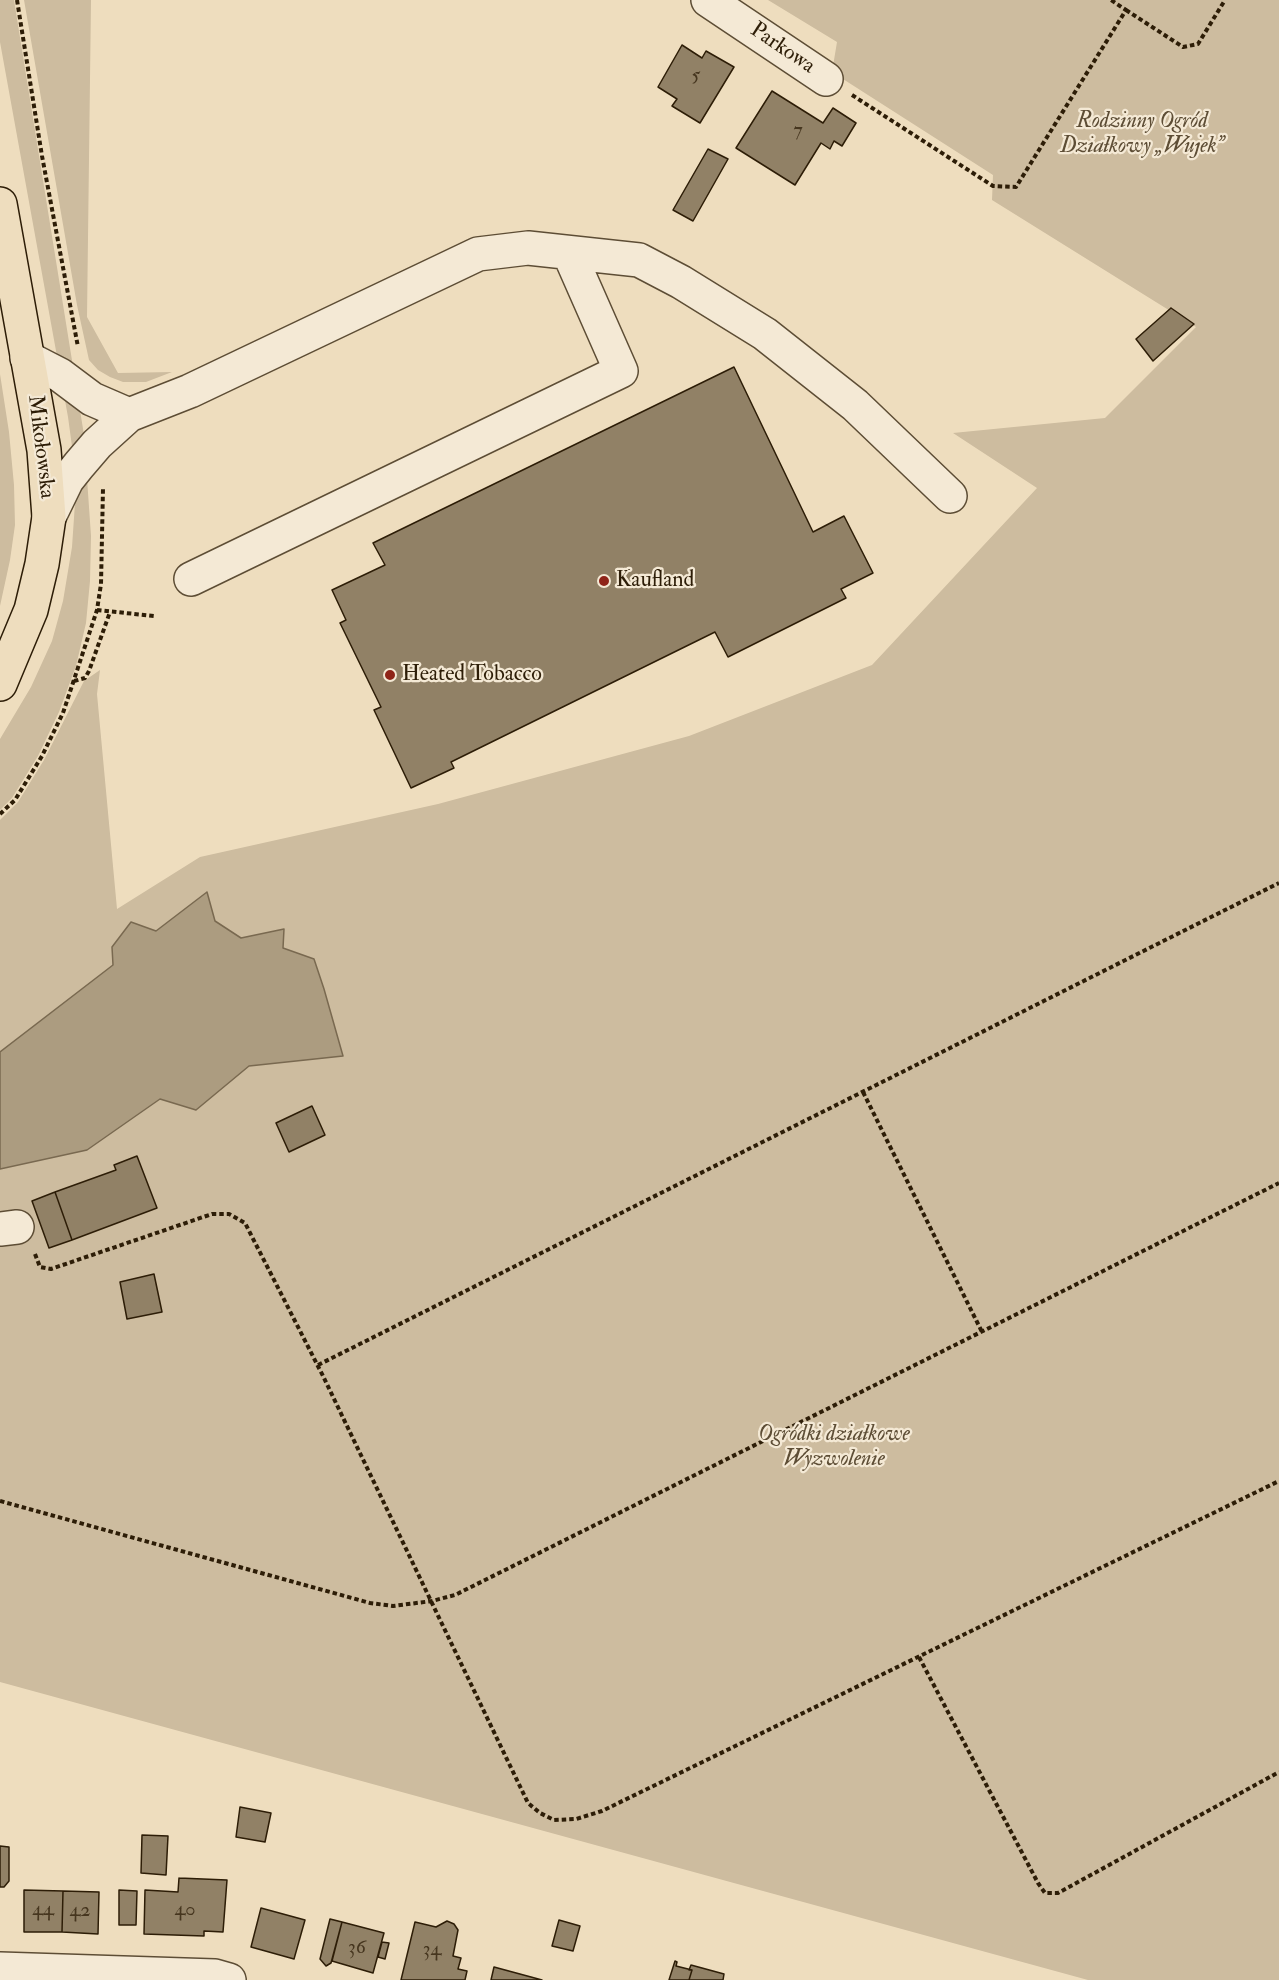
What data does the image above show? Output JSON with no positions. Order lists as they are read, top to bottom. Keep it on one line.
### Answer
{"streets":{"main road":["Mikołowska"],"street":["Parkowa"]},"parks":["Rodzinny Ogród Działkowy „Wujek”","Ogródki działkowe Wyzwolenie"],"places":["Kaufland","Heated Tobacco"],"house_numbers":["5","7","44","40","42","36","34"]}
